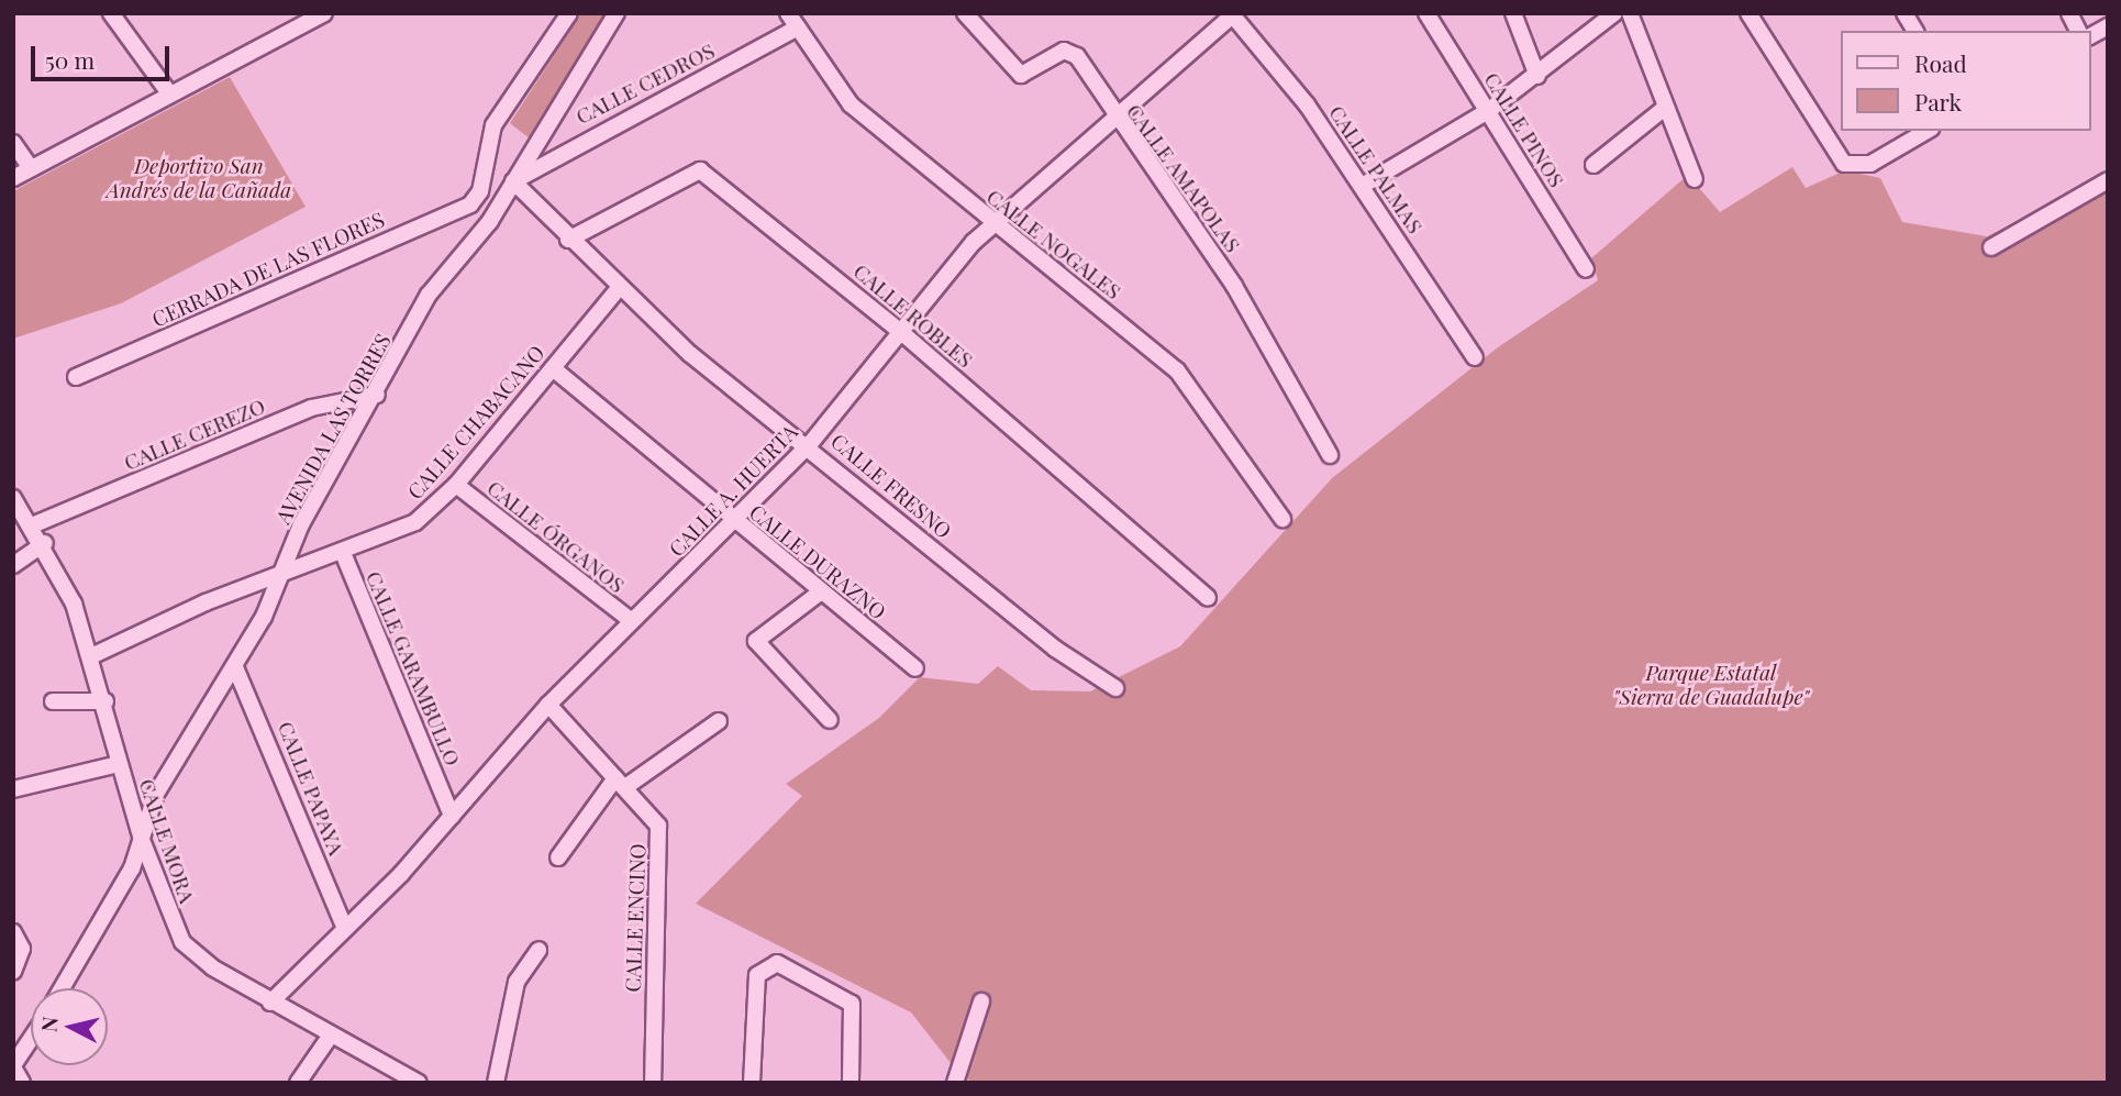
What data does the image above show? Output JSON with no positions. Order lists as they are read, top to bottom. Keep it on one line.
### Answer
{"streets":{"street":["CALLE CEDROS","CALLE PINOS","CALLE PALMAS","CALLE AMAPOLAS","CALLE NOGALES","CERRADA DE LAS FLORES","CALLE ROBLES","CALLE CHABACANO","AVENIDA LAS TORRES","CALLE CEREZO","CALLE FRESNO","CALLE A. HUERTA","CALLE ÓRGANOS","CALLE DURAZNO","CALLE GARAMBULLO","CALLE PAPAYA","CALLE MORA","CALLE ENCINO"]},"crossings":[["CALLE CEDROS","CALLE NOGALES"],["CALLE CEDROS","AVENIDA LAS TORRES"],["CALLE CEDROS","CALLE FRESNO"],["CALLE PALMAS","CALLE A. HUERTA"],["CALLE AMAPOLAS","CALLE A. HUERTA"],["CALLE NOGALES","CALLE A. HUERTA"],["CALLE ROBLES","CALLE FRESNO"],["CALLE ROBLES","CALLE A. HUERTA"],["CALLE CHABACANO","CALLE FRESNO"],["CALLE CHABACANO","CALLE ÓRGANOS"],["CALLE CHABACANO","CALLE DURAZNO"],["CALLE CHABACANO","CALLE GARAMBULLO"],["AVENIDA LAS TORRES","CALLE CEREZO"],["AVENIDA LAS TORRES","CALLE FRESNO"],["AVENIDA LAS TORRES","CALLE GARAMBULLO"],["AVENIDA LAS TORRES","CALLE PAPAYA"],["AVENIDA LAS TORRES","CALLE MORA"],["CALLE CEREZO","CALLE MORA"],["CALLE FRESNO","CALLE A. HUERTA"],["CALLE A. HUERTA","CALLE ÓRGANOS"],["CALLE A. HUERTA","CALLE DURAZNO"],["CALLE A. HUERTA","CALLE GARAMBULLO"],["CALLE A. HUERTA","CALLE PAPAYA"],["CALLE A. HUERTA","CALLE MORA"],["CALLE A. HUERTA","CALLE ENCINO"]],"parks":["Deportivo San Andrés de la Cañada","Parque Estatal \"Sierra de Guadalupe\""],"legend":["Road","Park"],"scale_bar":"50 m","north":"left"}
